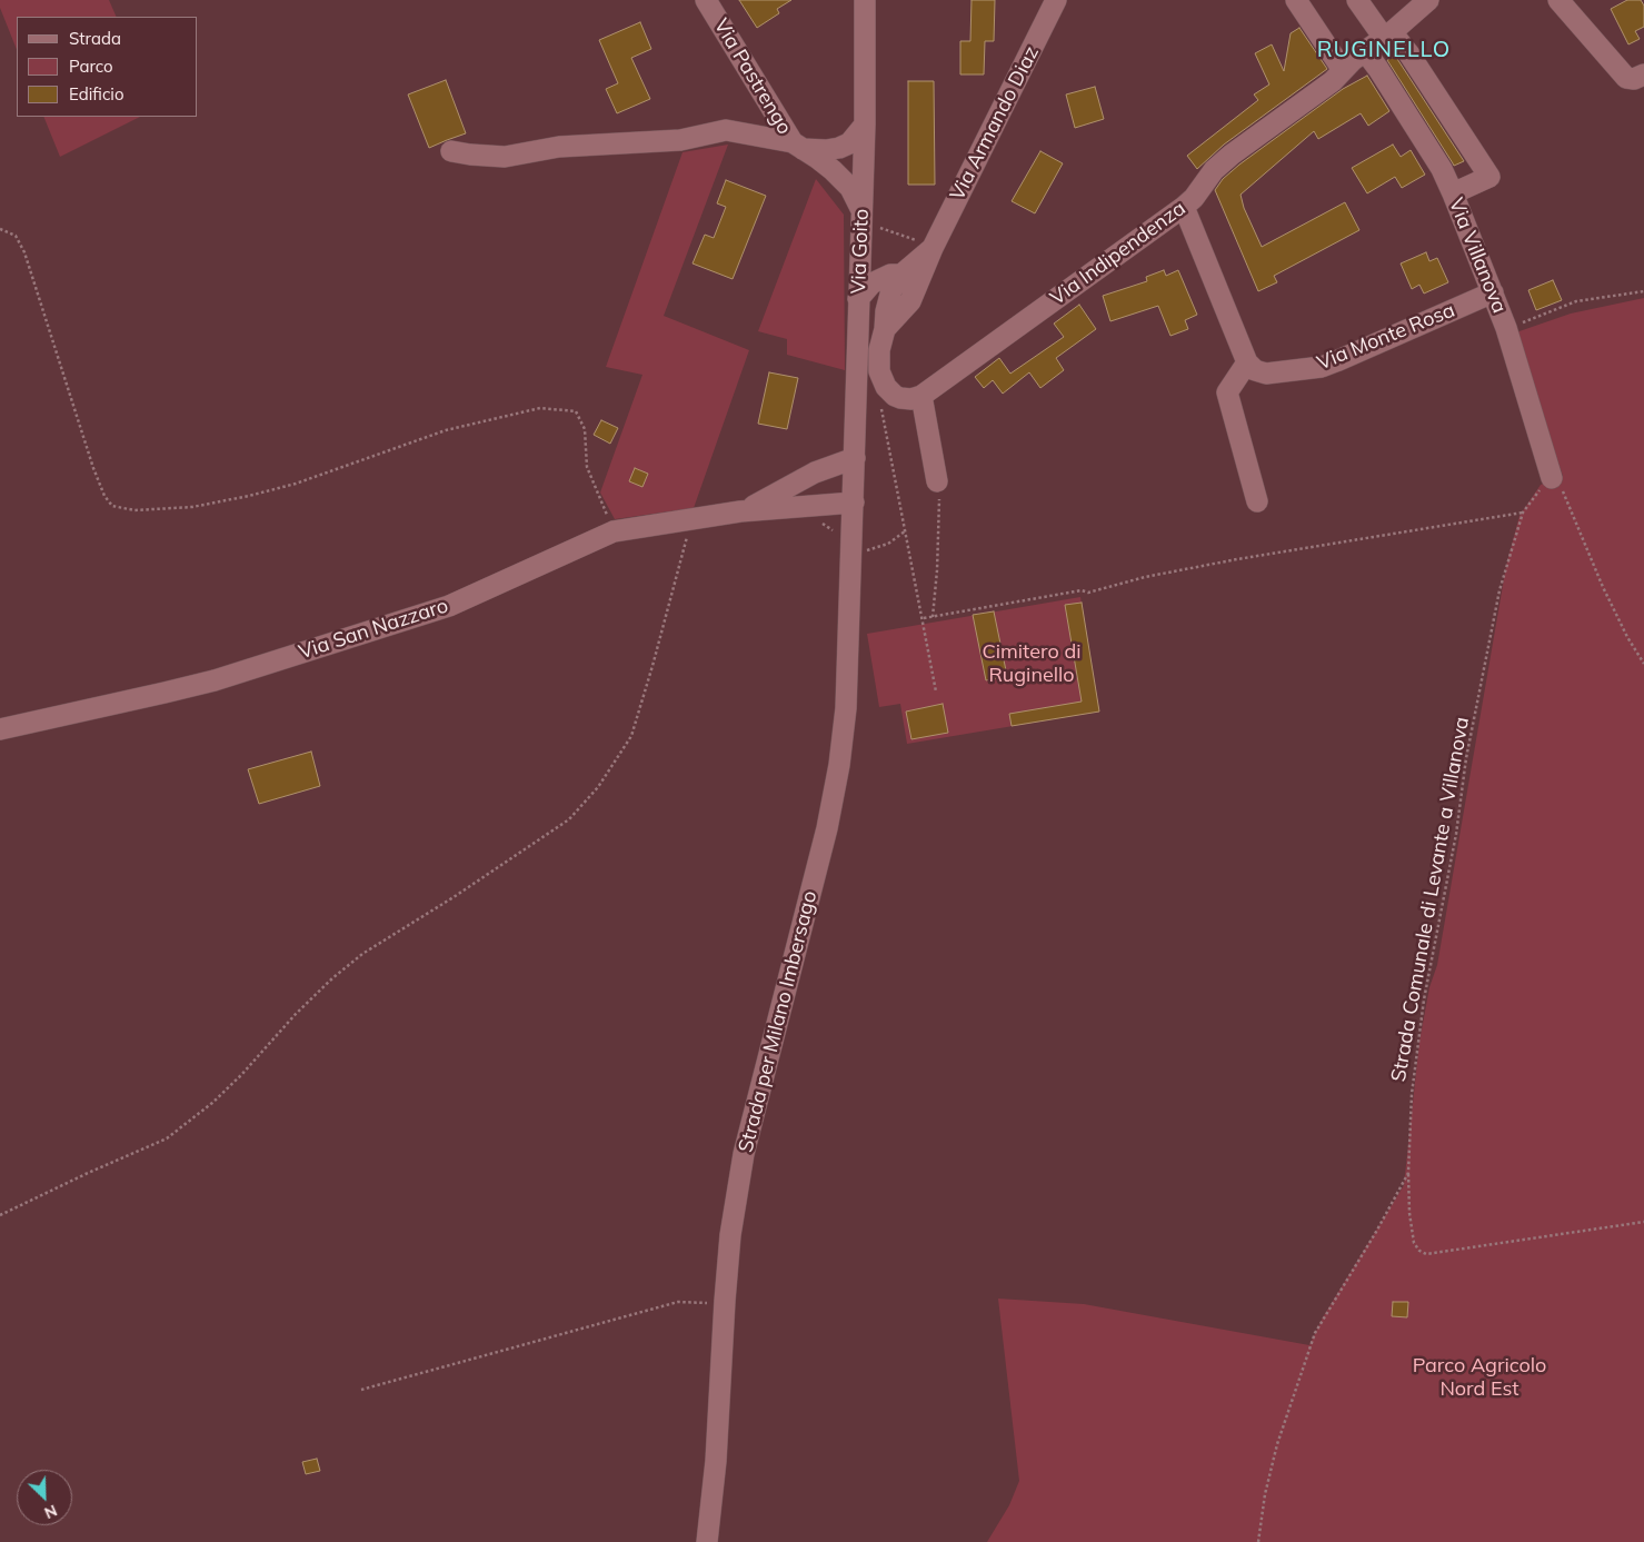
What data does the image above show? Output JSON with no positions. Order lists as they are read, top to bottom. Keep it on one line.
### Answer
{"streets":{"street":["Via Pastrengo","Via Armando Diaz","Via Goito","Via Indipendenza","Via Villanova","Via Monte Rosa","Via San Nazzaro","Strada per Milano Imbersago"],"path":["Strada Comunale di Levante a Villanova"]},"crossings":[["Via Pastrengo","Via Goito"],["Via Goito","Via San Nazzaro"],["Via Goito","Strada per Milano Imbersago"],["Via Indipendenza","Via Villanova"],["Via Villanova","Via Monte Rosa"],["Via Villanova","Strada Comunale di Levante a Villanova"],["Via San Nazzaro","Strada per Milano Imbersago"]],"districts":["RUGINELLO"],"parks":["Cimitero di Ruginello","Parco Agricolo Nord Est"],"legend":["Strada","Parco","Edificio"],"north":"bottom right"}
